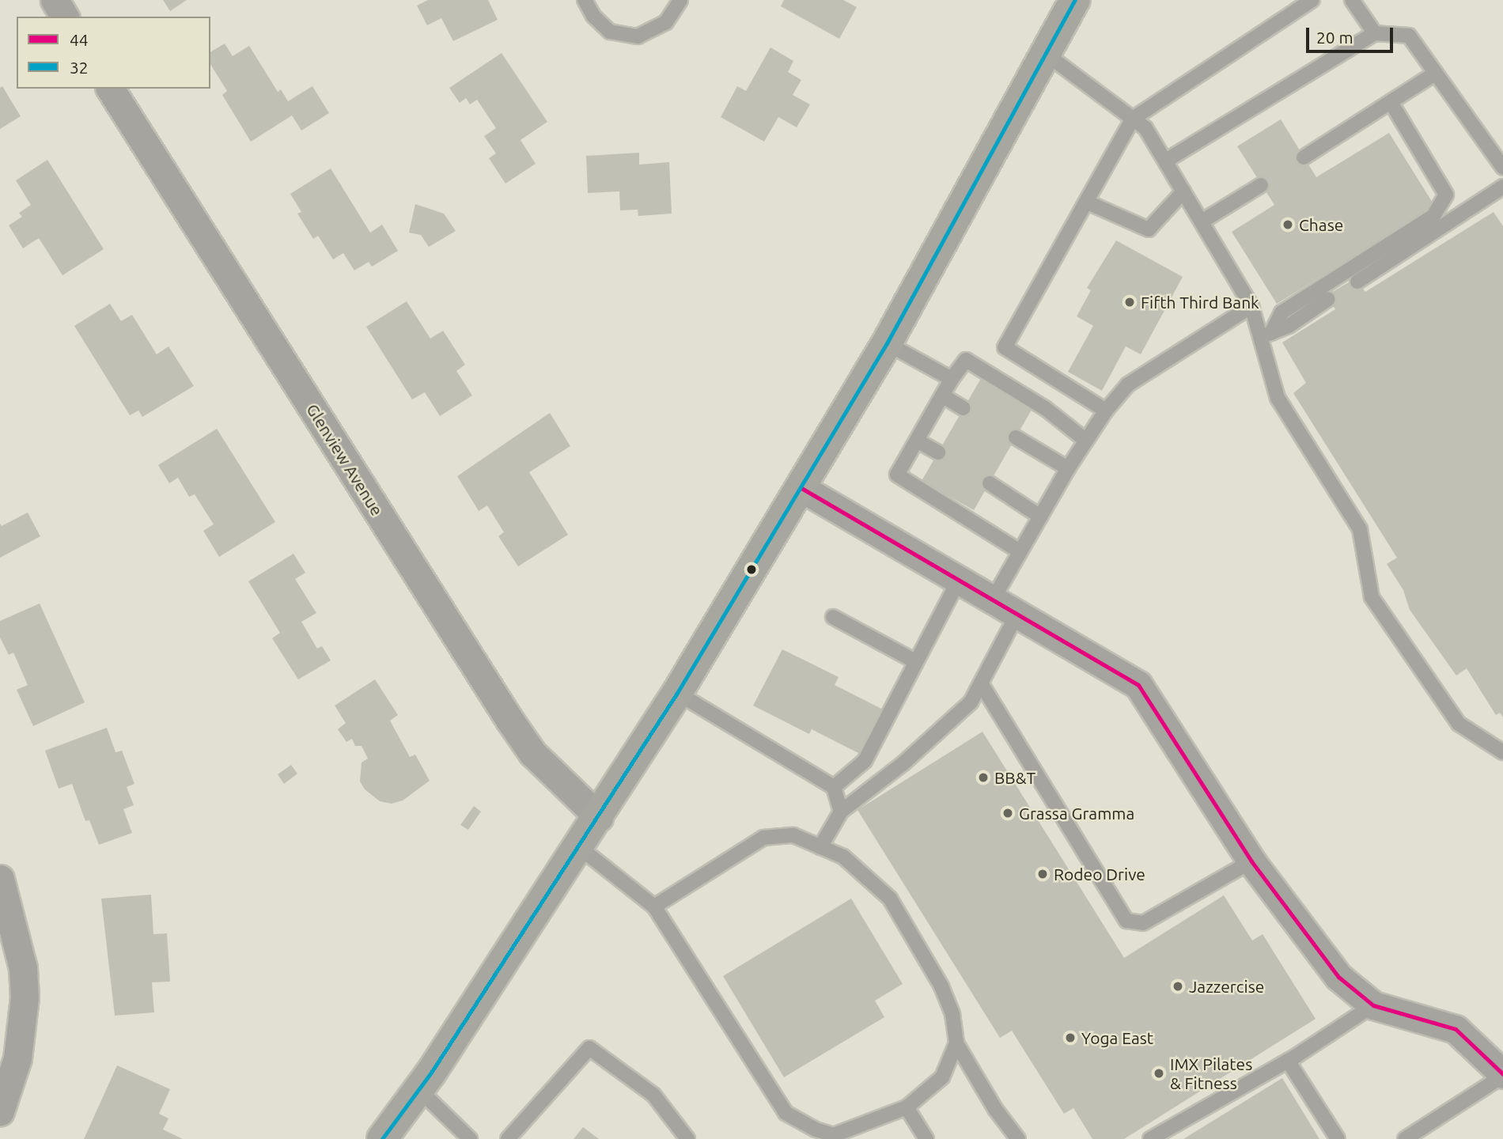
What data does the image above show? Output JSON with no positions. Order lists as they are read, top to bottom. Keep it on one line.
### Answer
{"streets":{"street":["Glenview Avenue"]},"places":["Chase","Fifth Third Bank","BB&T","Grassa Gramma","Rodeo Drive","Jazzercise","Yoga East","IMX Pilates & Fitness"],"lines":["transit line 32","transit line 44"],"legend":["44","32"],"scale_bar":"20 m"}
